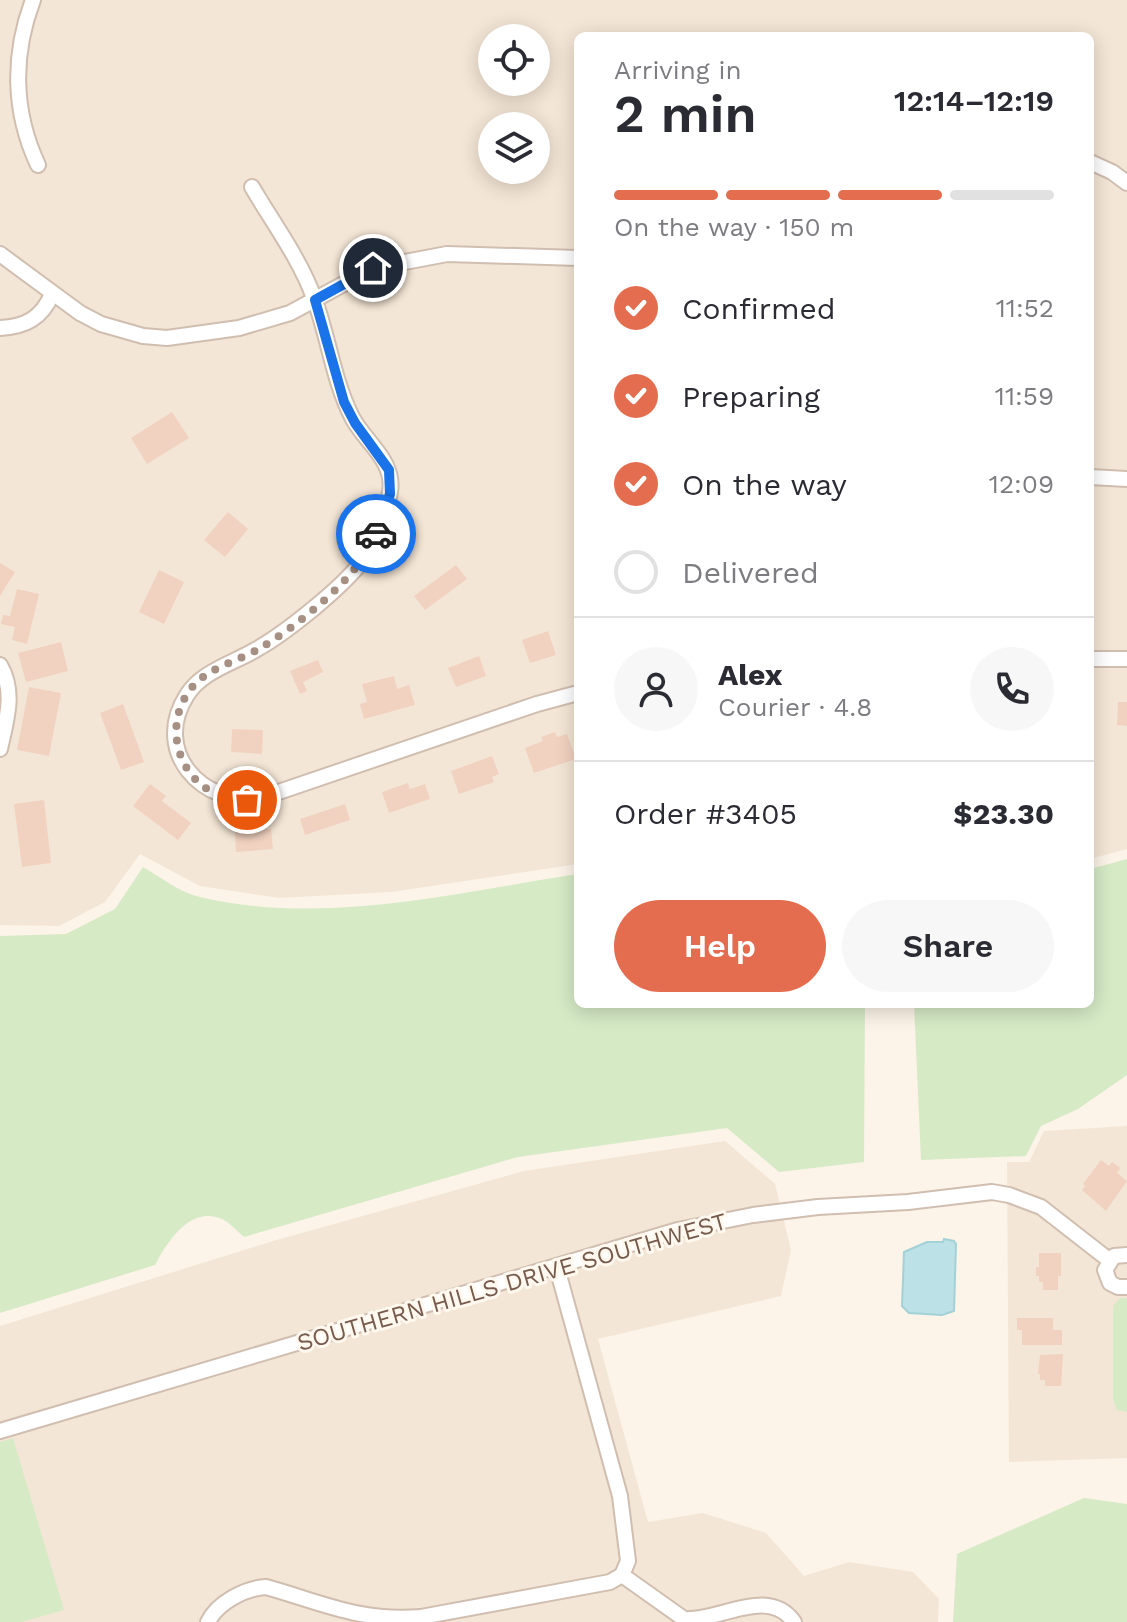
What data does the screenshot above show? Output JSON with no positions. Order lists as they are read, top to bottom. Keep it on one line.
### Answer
{"streets":{"street":["SOUTHERN HILLS DRIVE SOUTHWEST"]},"page":{"heading":["2 min","Arriving in","12:14–12:19"],"panel":["Alex","Courier · 4.8","Order #3405","$23.30"],"bar":"On the way · 150 m","list":[["Confirmed","11:52"],["Preparing","11:59"],["On the way","12:09"],"Delivered"],"buttons":["Help","Share"]}}
